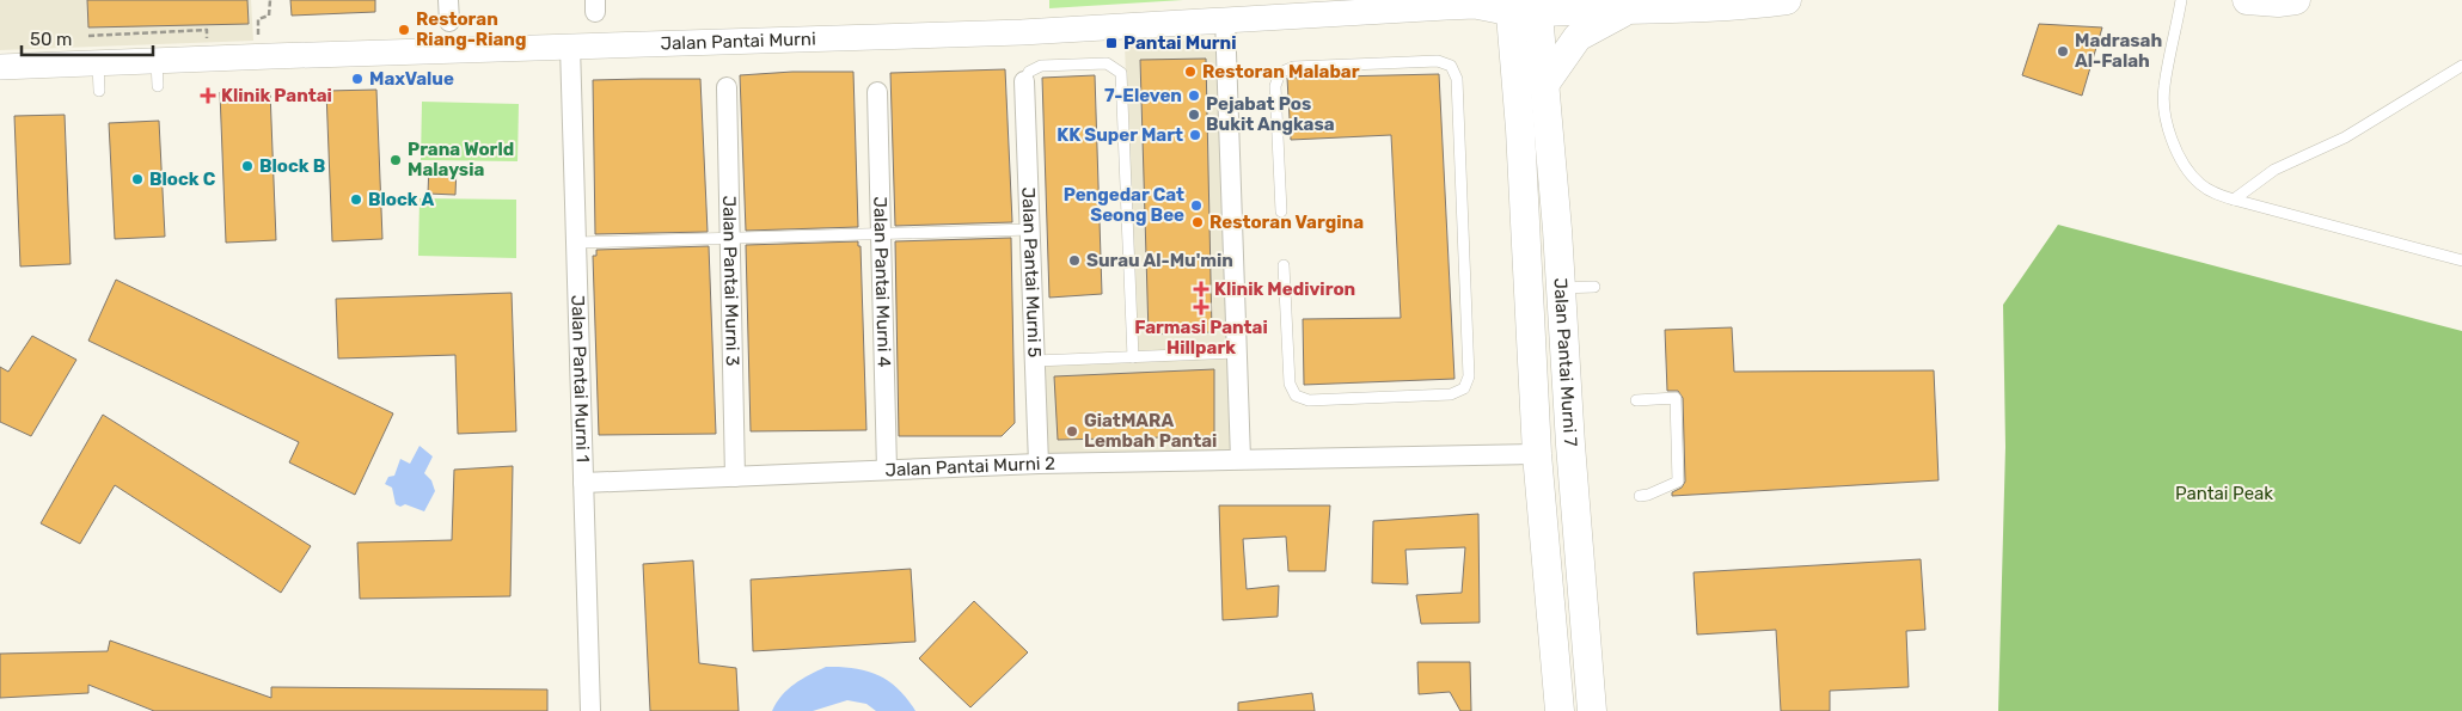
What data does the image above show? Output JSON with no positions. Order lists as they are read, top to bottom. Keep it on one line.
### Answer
{"streets":{"main road":["Jalan Pantai Murni 7"],"street":["Jalan Pantai Murni","Jalan Pantai Murni 5","Jalan Pantai Murni 4","Jalan Pantai Murni 3","Jalan Pantai Murni 1","Jalan Pantai Murni 2"]},"crossings":[["Jalan Pantai Murni","Jalan Pantai Murni 7"],["Jalan Pantai Murni","Jalan Pantai Murni 1"],["Jalan Pantai Murni 5","Jalan Pantai Murni 2"],["Jalan Pantai Murni 4","Jalan Pantai Murni 2"],["Jalan Pantai Murni 3","Jalan Pantai Murni 2"],["Jalan Pantai Murni 7","Jalan Pantai Murni 2"],["Jalan Pantai Murni 1","Jalan Pantai Murni 2"]],"parks":["Pantai Peak"],"places":{"other":["Restoran Riang-Riang","Madrasah Al-Falah","Restoran Malabar","MaxValue","7-Eleven","Pejabat Pos Bukit Angkasa","KK Super Mart","Prana World Malaysia","Block B","Block C","Block A","Pengedar Cat Seong Bee","Restoran Vargina","Surau Al-Mu'min","GiatMARA Lembah Pantai"],"transit":["Pantai Murni"],"health":["Klinik Pantai","Klinik Mediviron","Farmasi Pantai Hillpark"]},"scale_bar":"50 m"}
